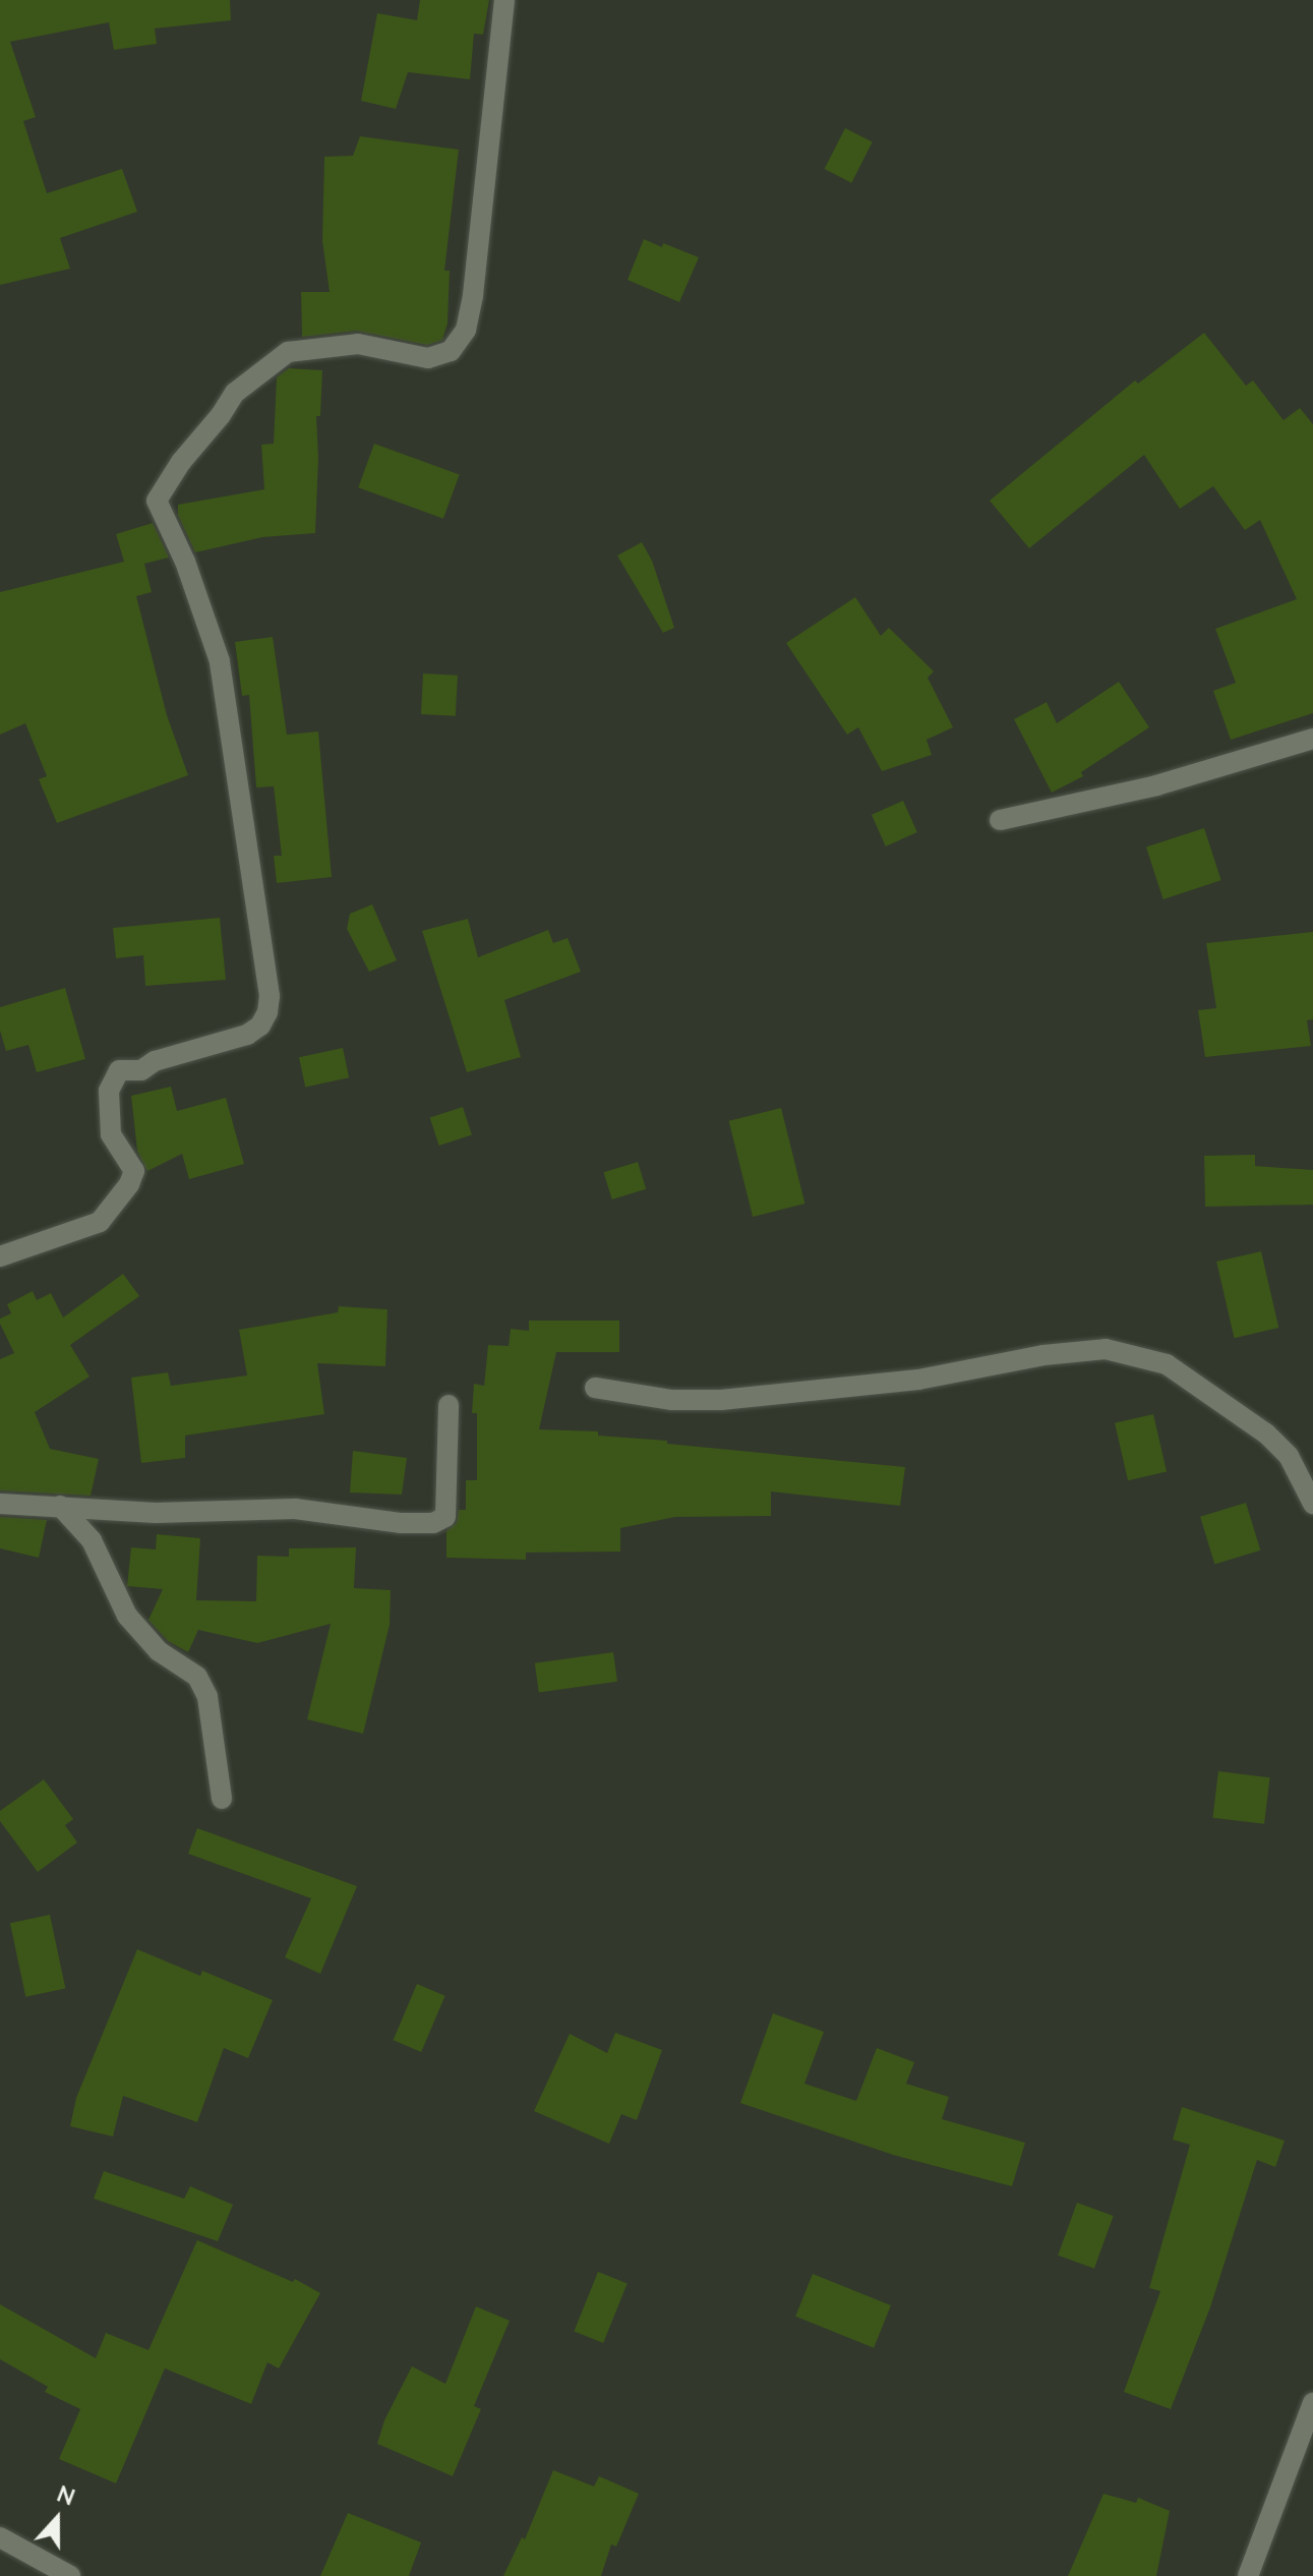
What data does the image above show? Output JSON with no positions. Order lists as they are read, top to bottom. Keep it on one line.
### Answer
{"north":"top"}
